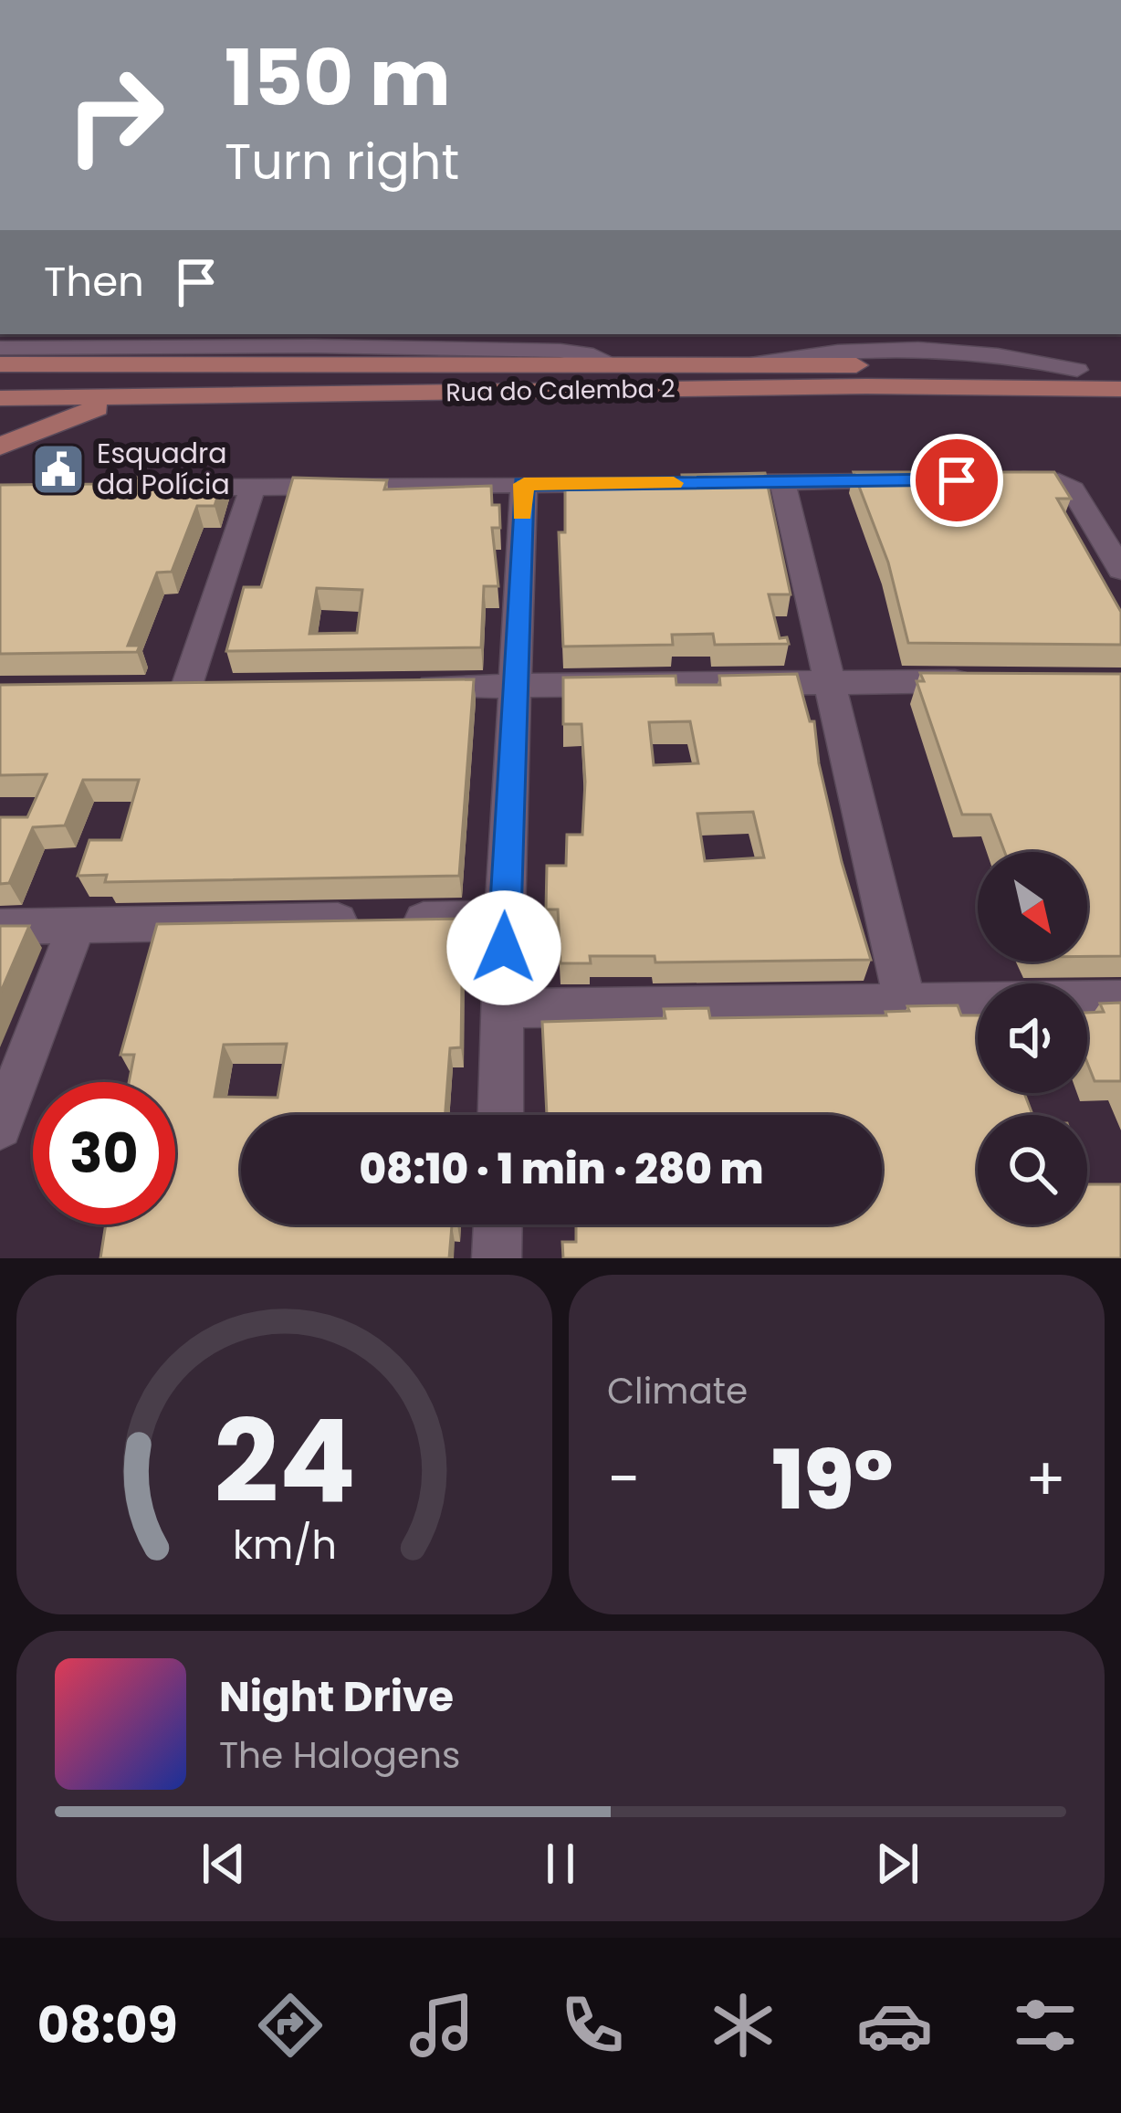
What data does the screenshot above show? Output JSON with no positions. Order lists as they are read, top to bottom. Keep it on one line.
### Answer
{"streets":{"main road":["Rua do Calemba 2"]},"places":{"public building":["Esquadra da Polícia"]},"north":"bottom right","page":{"turn":["150 m","Turn right"],"then":"Then","limit":"30","trip":"08:10 · 1 min · 280 m","tile":"Climate","heat":["−","19°","+"],"song":["Night Drive","The Halogens"],"tabs":"08:09","gauge":["24","km/h"]}}
